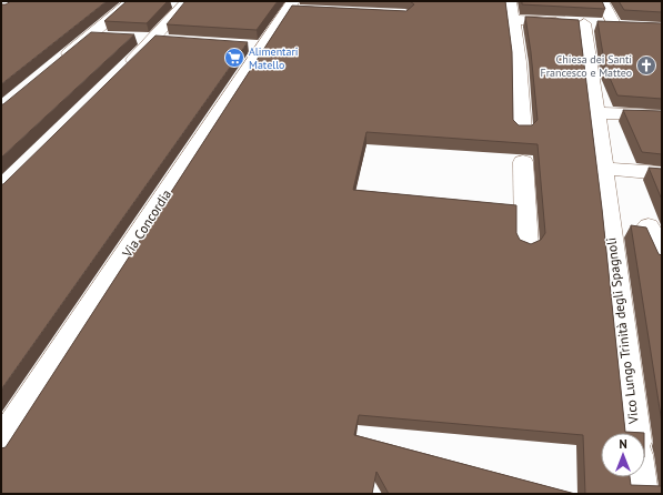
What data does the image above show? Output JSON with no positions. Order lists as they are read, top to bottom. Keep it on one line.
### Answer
{"streets":{"street":["Via Concordia","Vico Lungo Trinità degli Spagnoli"]},"places":{"supermarket":["Alimentari Matello"],"church":["Chiesa dei Santi Francesco e Matteo"]},"north":"top"}
